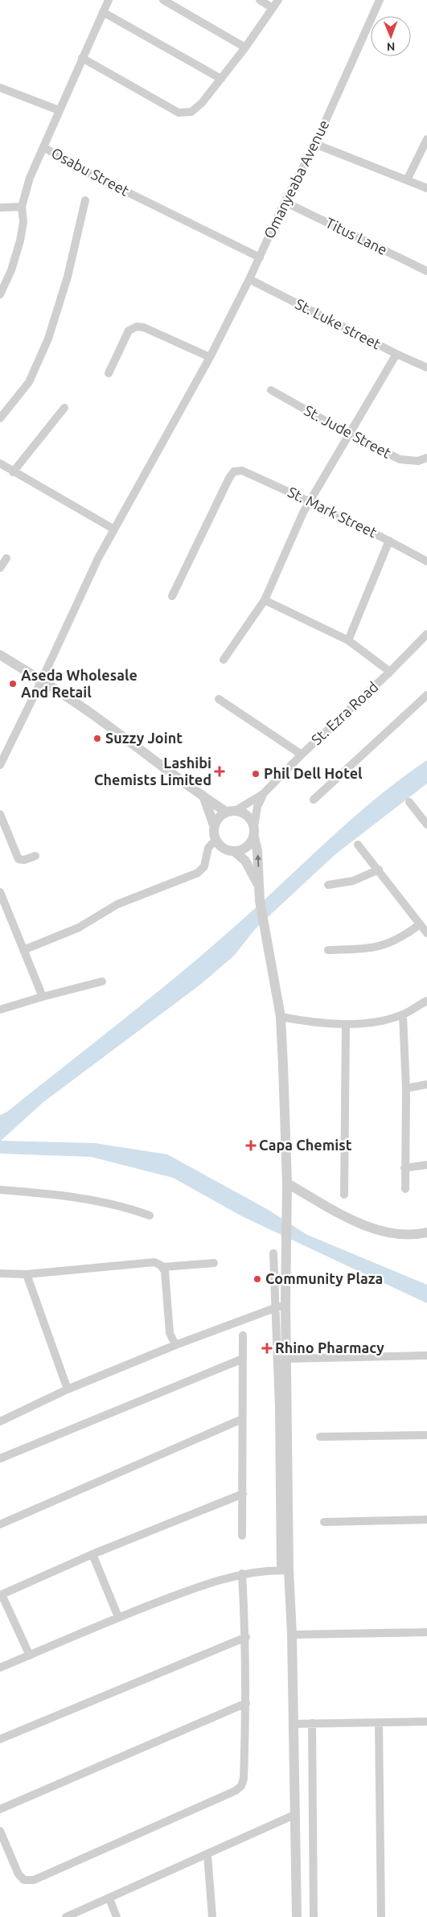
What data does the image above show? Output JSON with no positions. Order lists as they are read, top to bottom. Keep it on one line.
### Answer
{"streets":{"street":["Osabu Street","Omanyeaba Avenue","Titus Lane","St. Luke street","St. Jude Street","St. Mark Street","St. Ezra Road"]},"crossings":[["Osabu Street","Omanyeaba Avenue"],["Omanyeaba Avenue","Titus Lane"],["Omanyeaba Avenue","St. Luke street"]],"places":{"other":["Aseda Wholesale And Retail","Suzzy Joint","Phil Dell Hotel","Community Plaza"],"health":["Lashibi Chemists Limited","Capa Chemist","Rhino Pharmacy"]},"north":"bottom"}
